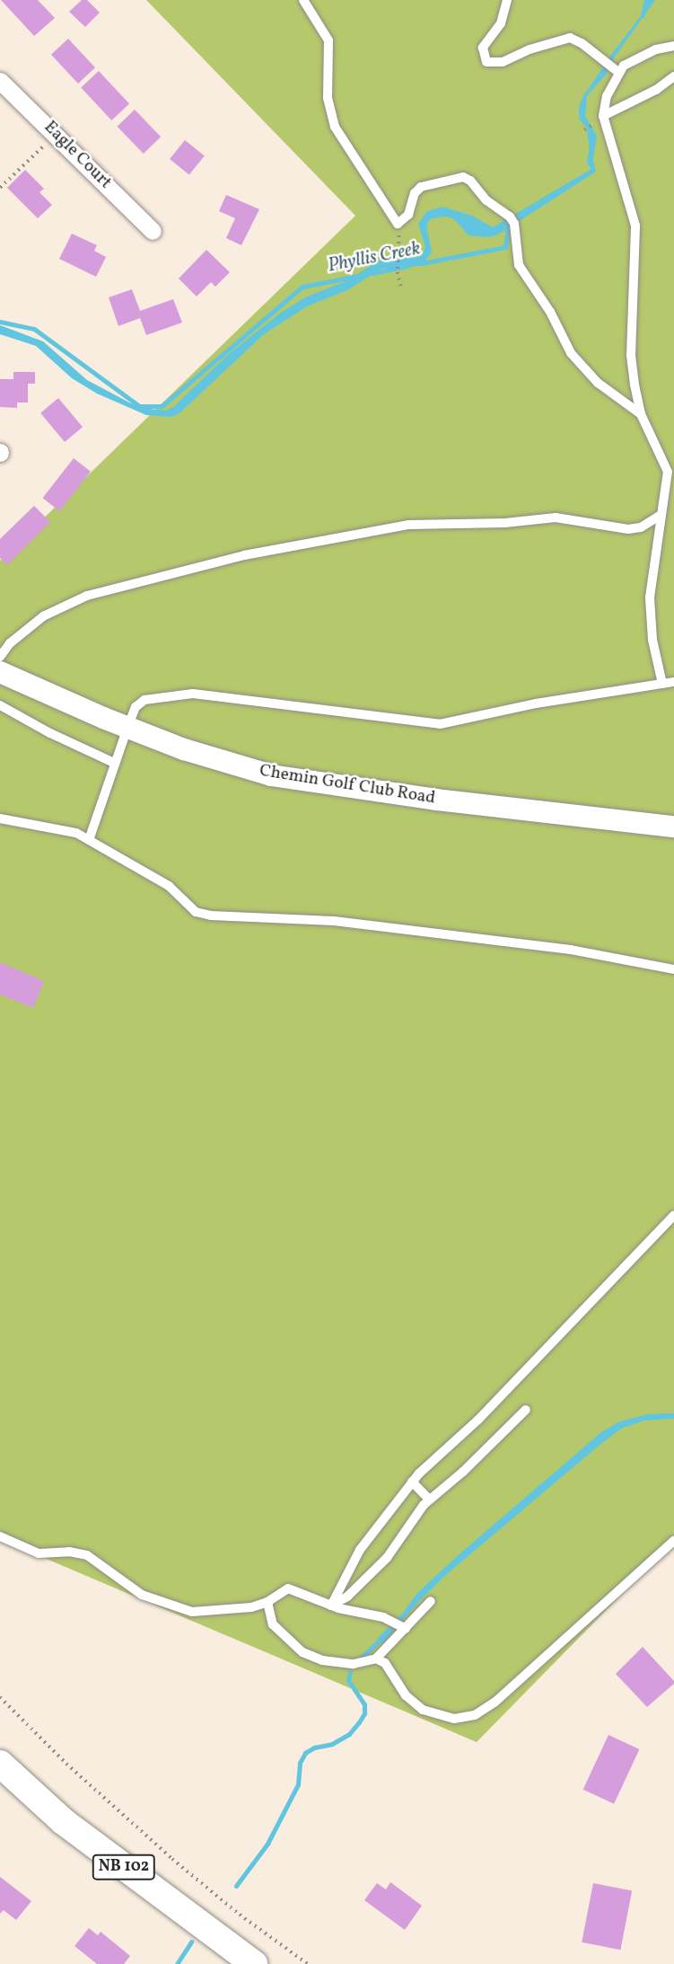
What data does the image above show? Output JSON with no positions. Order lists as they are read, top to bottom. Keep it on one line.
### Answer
{"streets":{"main road":["NB 102"],"street":["Eagle Court","Chemin Golf Club Road"]},"water":["Phyllis Creek"]}
